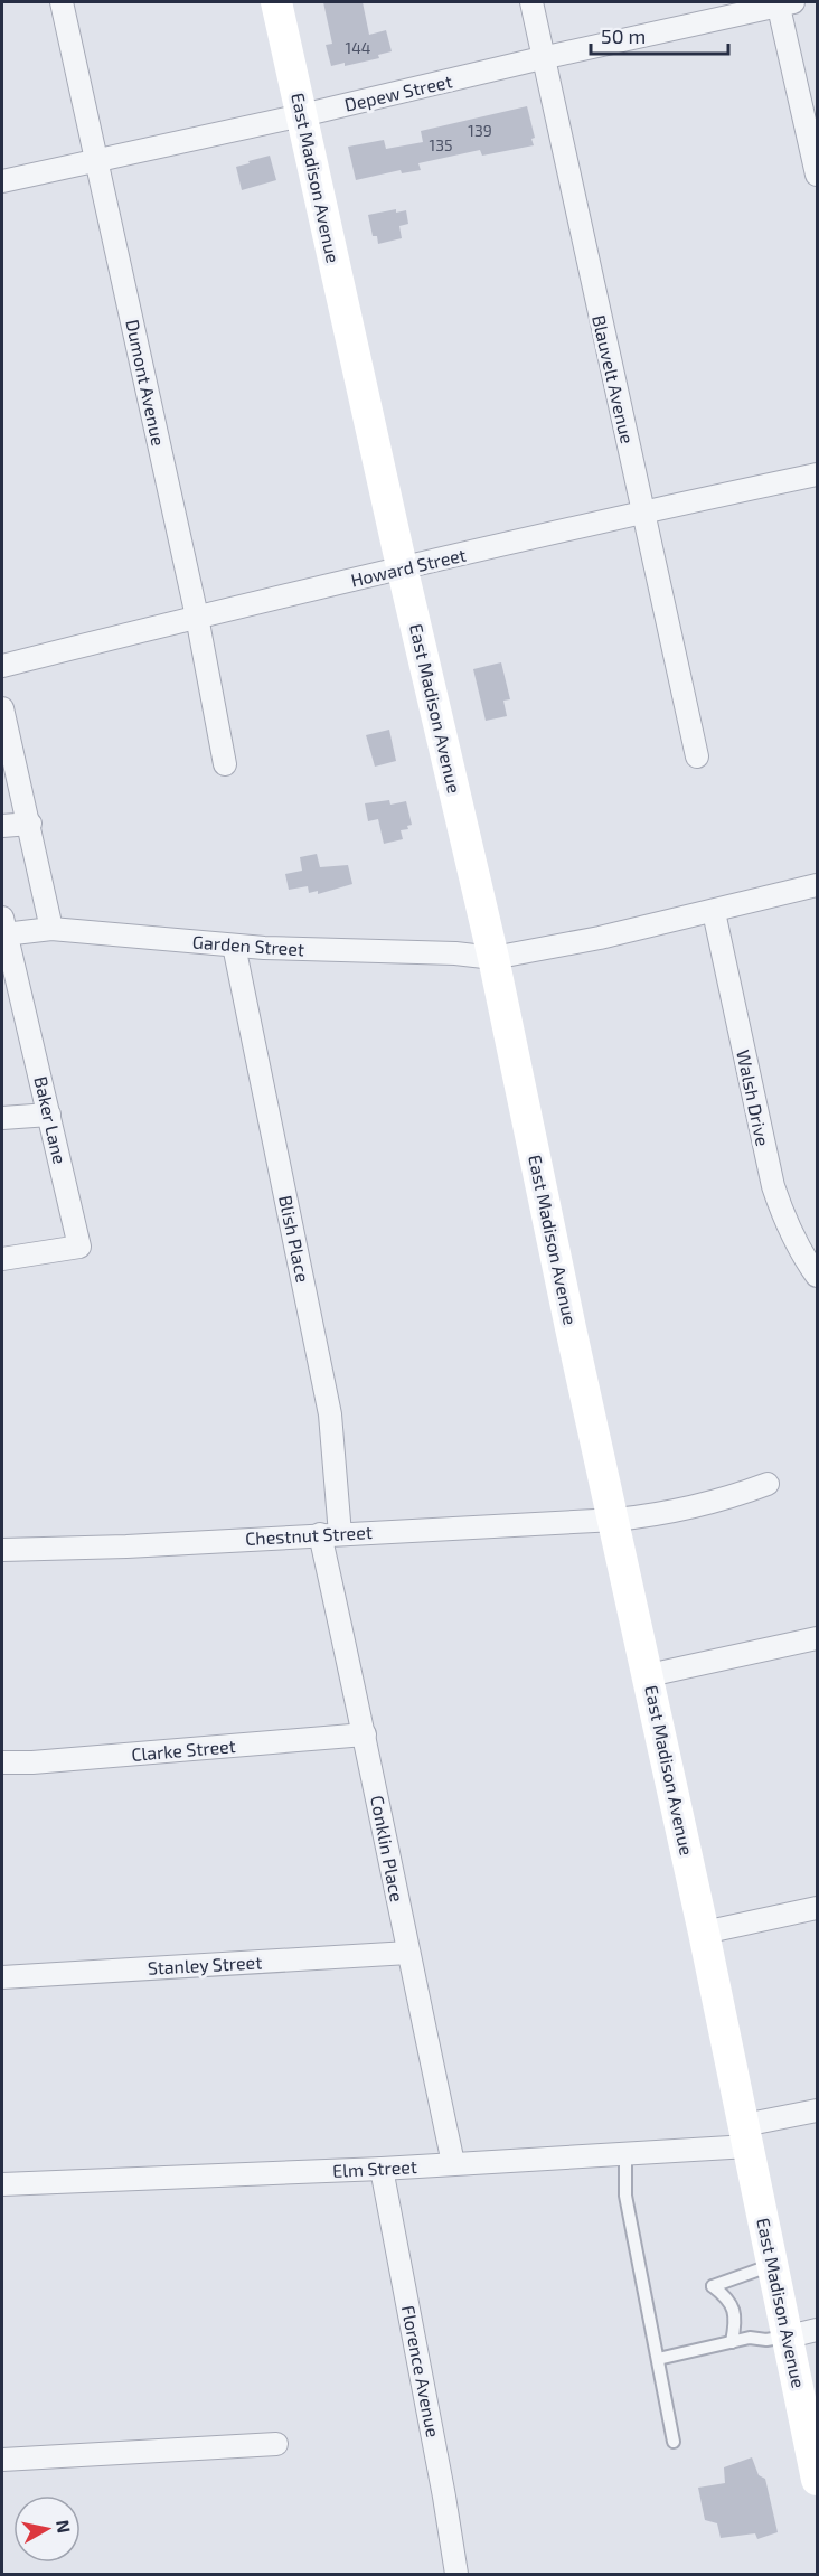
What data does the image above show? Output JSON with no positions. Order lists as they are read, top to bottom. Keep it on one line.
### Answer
{"streets":{"main road":["East Madison Avenue"],"street":["Depew Street","Blauvelt Avenue","Dumont Avenue","Howard Street","Garden Street","Walsh Drive","Baker Lane","Blish Place","Chestnut Street","Clarke Street","Conklin Place","Stanley Street","Elm Street","Florence Avenue"]},"crossings":[["Depew Street","East Madison Avenue"],["Depew Street","Blauvelt Avenue"],["Depew Street","Dumont Avenue"],["East Madison Avenue","Howard Street"],["East Madison Avenue","Garden Street"],["East Madison Avenue","Chestnut Street"],["East Madison Avenue","Elm Street"],["Blauvelt Avenue","Howard Street"],["Dumont Avenue","Howard Street"],["Garden Street","Walsh Drive"],["Garden Street","Baker Lane"],["Garden Street","Blish Place"],["Blish Place","Chestnut Street"],["Blish Place","Conklin Place"],["Chestnut Street","Conklin Place"],["Clarke Street","Conklin Place"],["Conklin Place","Stanley Street"],["Conklin Place","Elm Street"],["Elm Street","Florence Avenue"]],"house_numbers":["144","139","135"],"scale_bar":"50 m","north":"right"}
